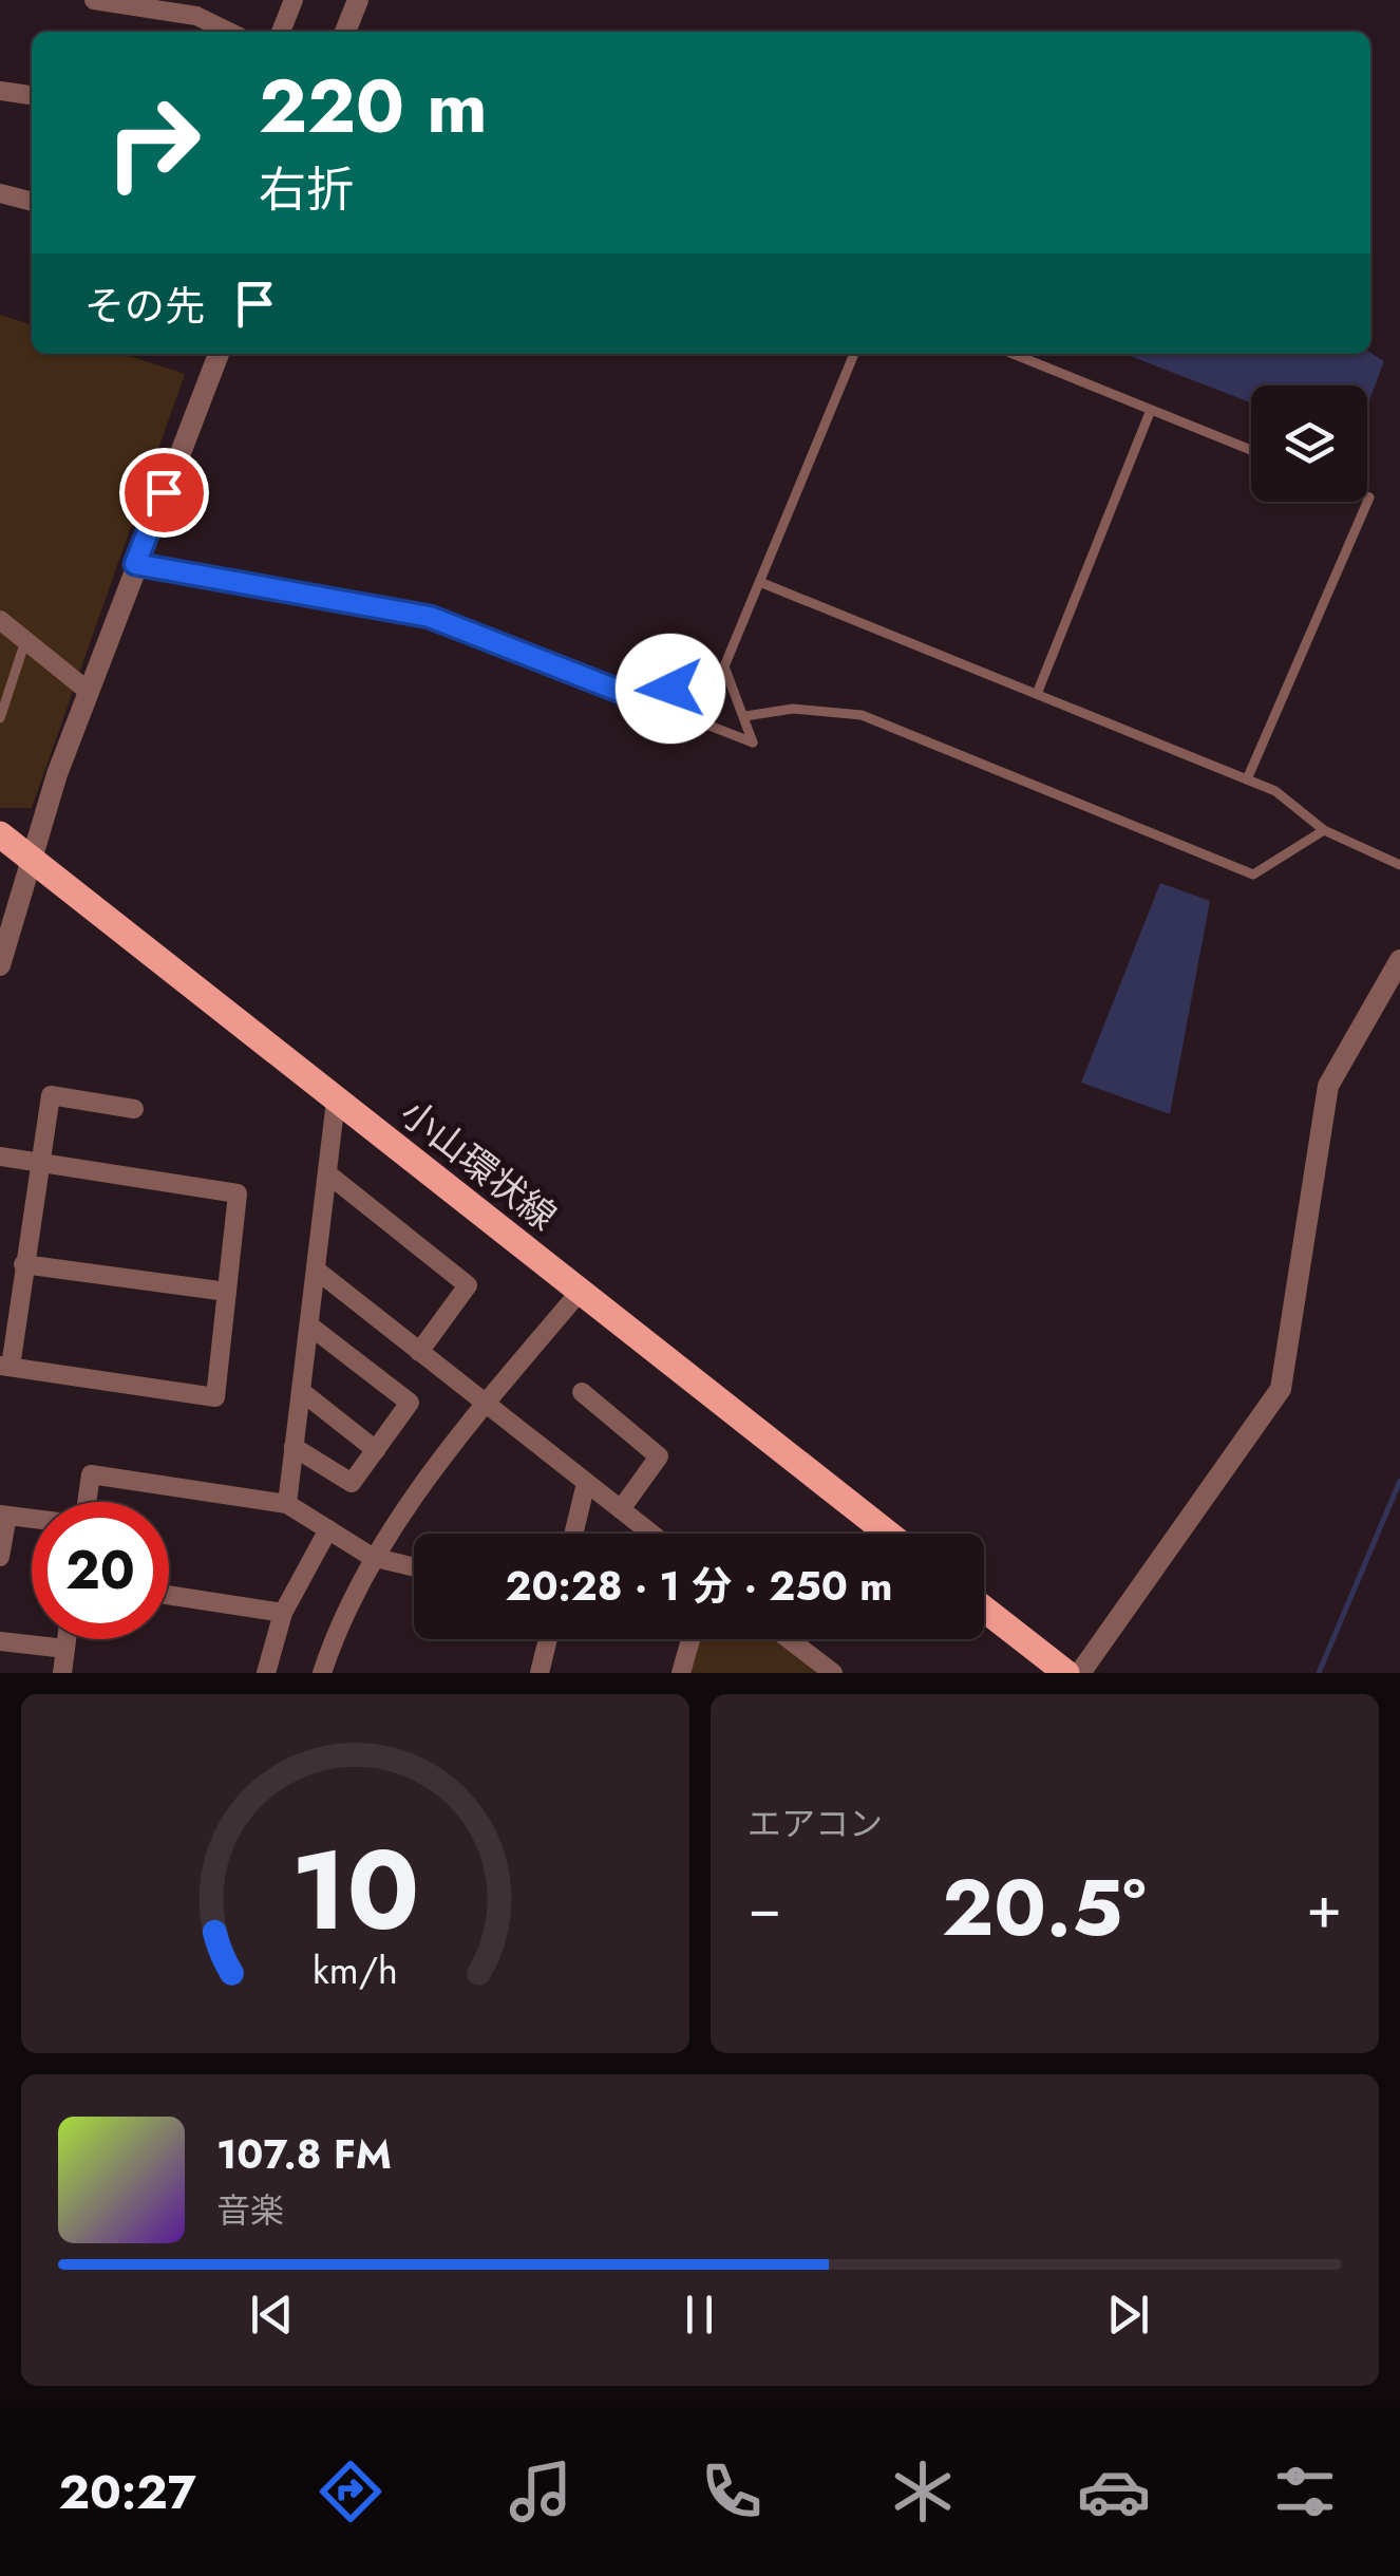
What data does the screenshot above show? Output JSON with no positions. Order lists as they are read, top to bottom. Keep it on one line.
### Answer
{"streets":{"main road":["小山環状線"]},"page":{"turn":["220 m","右折"],"then":"その先","limit":"20","trip":"20:28 · 1 分 · 250 m","tile":"エアコン","heat":["−","20.5°","+"],"song":["107.8 FM","音楽"],"tabs":"20:27","gauge":["10","km/h"]}}
